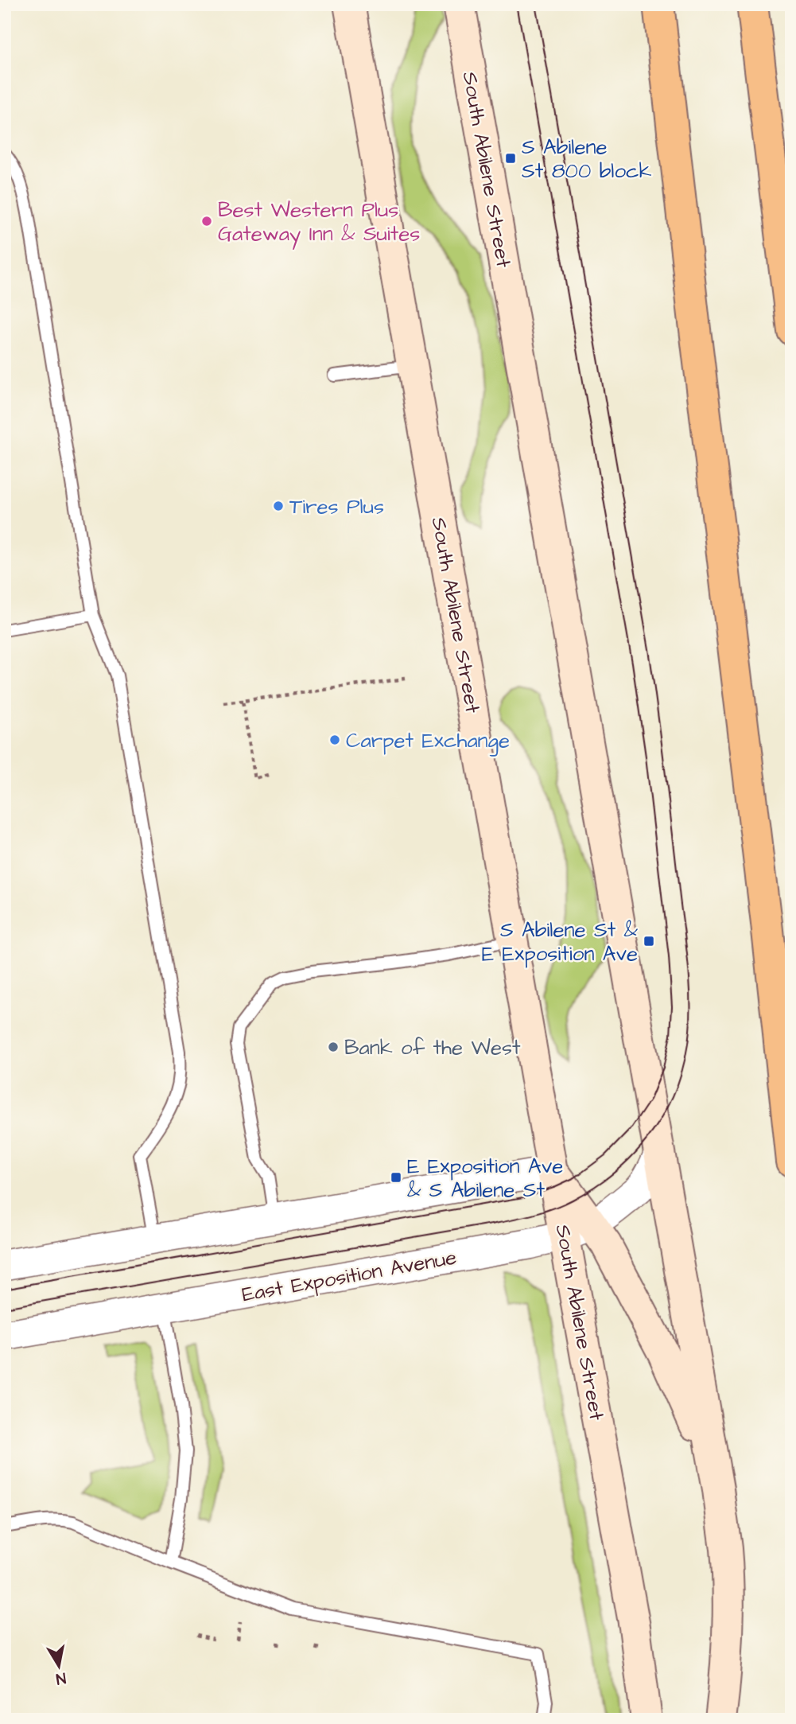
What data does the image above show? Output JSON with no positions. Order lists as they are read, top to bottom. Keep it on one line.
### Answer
{"streets":{"main road":["South Abilene Street"],"street":["East Exposition Avenue"]},"crossings":[["South Abilene Street","East Exposition Avenue"]],"places":{"transit":["S Abilene St 800 block","S Abilene St & E Exposition Ave","E Exposition Ave & S Abilene St"],"other":["Best Western Plus Gateway Inn & Suites","Tires Plus","Carpet Exchange","Bank of the West"]},"north":"bottom"}
